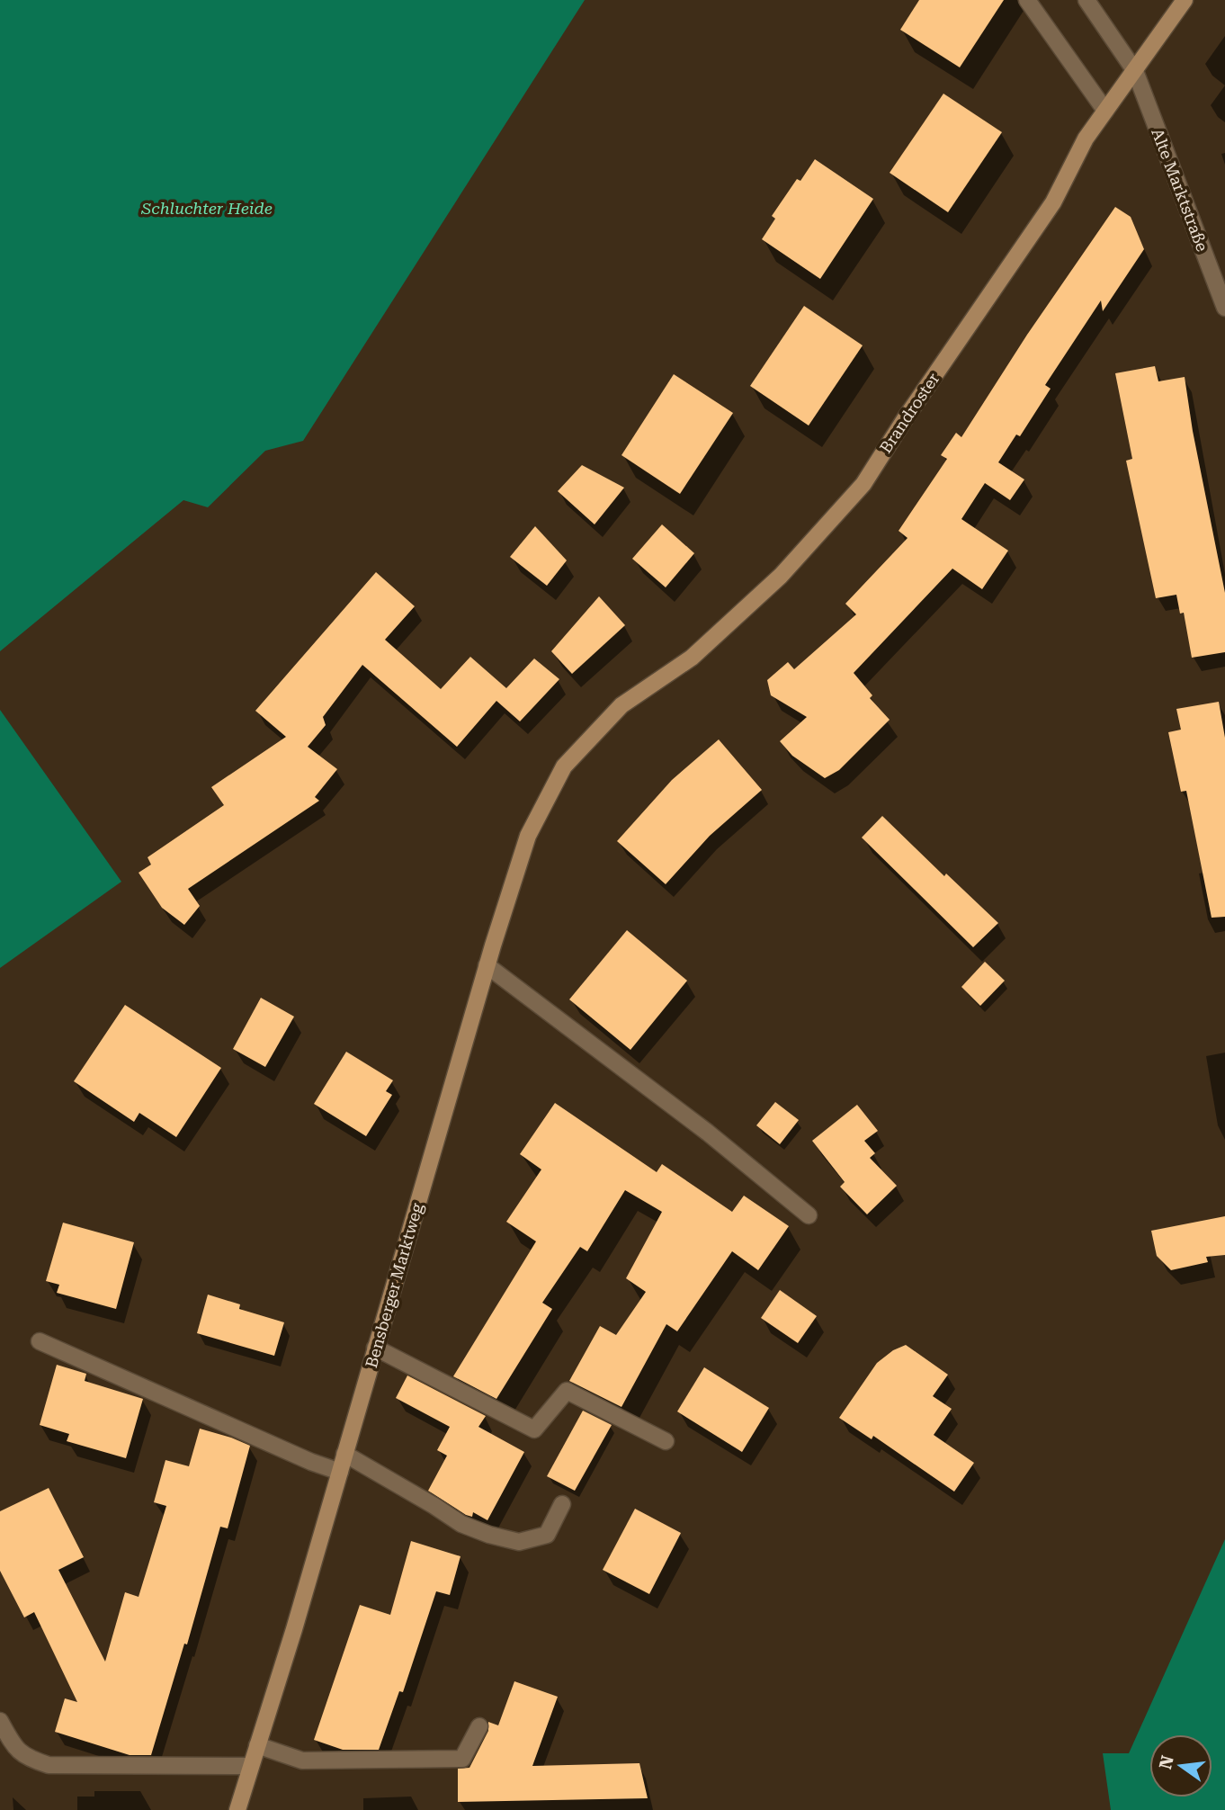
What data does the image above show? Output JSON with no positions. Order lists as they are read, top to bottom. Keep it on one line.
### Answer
{"streets":{"street":["Alte Marktstraße","Brandroster","Bensberger Marktweg"]},"crossings":[["Alte Marktstraße","Brandroster"],["Brandroster","Bensberger Marktweg"]],"parks":["Schluchter Heide"],"north":"left"}
